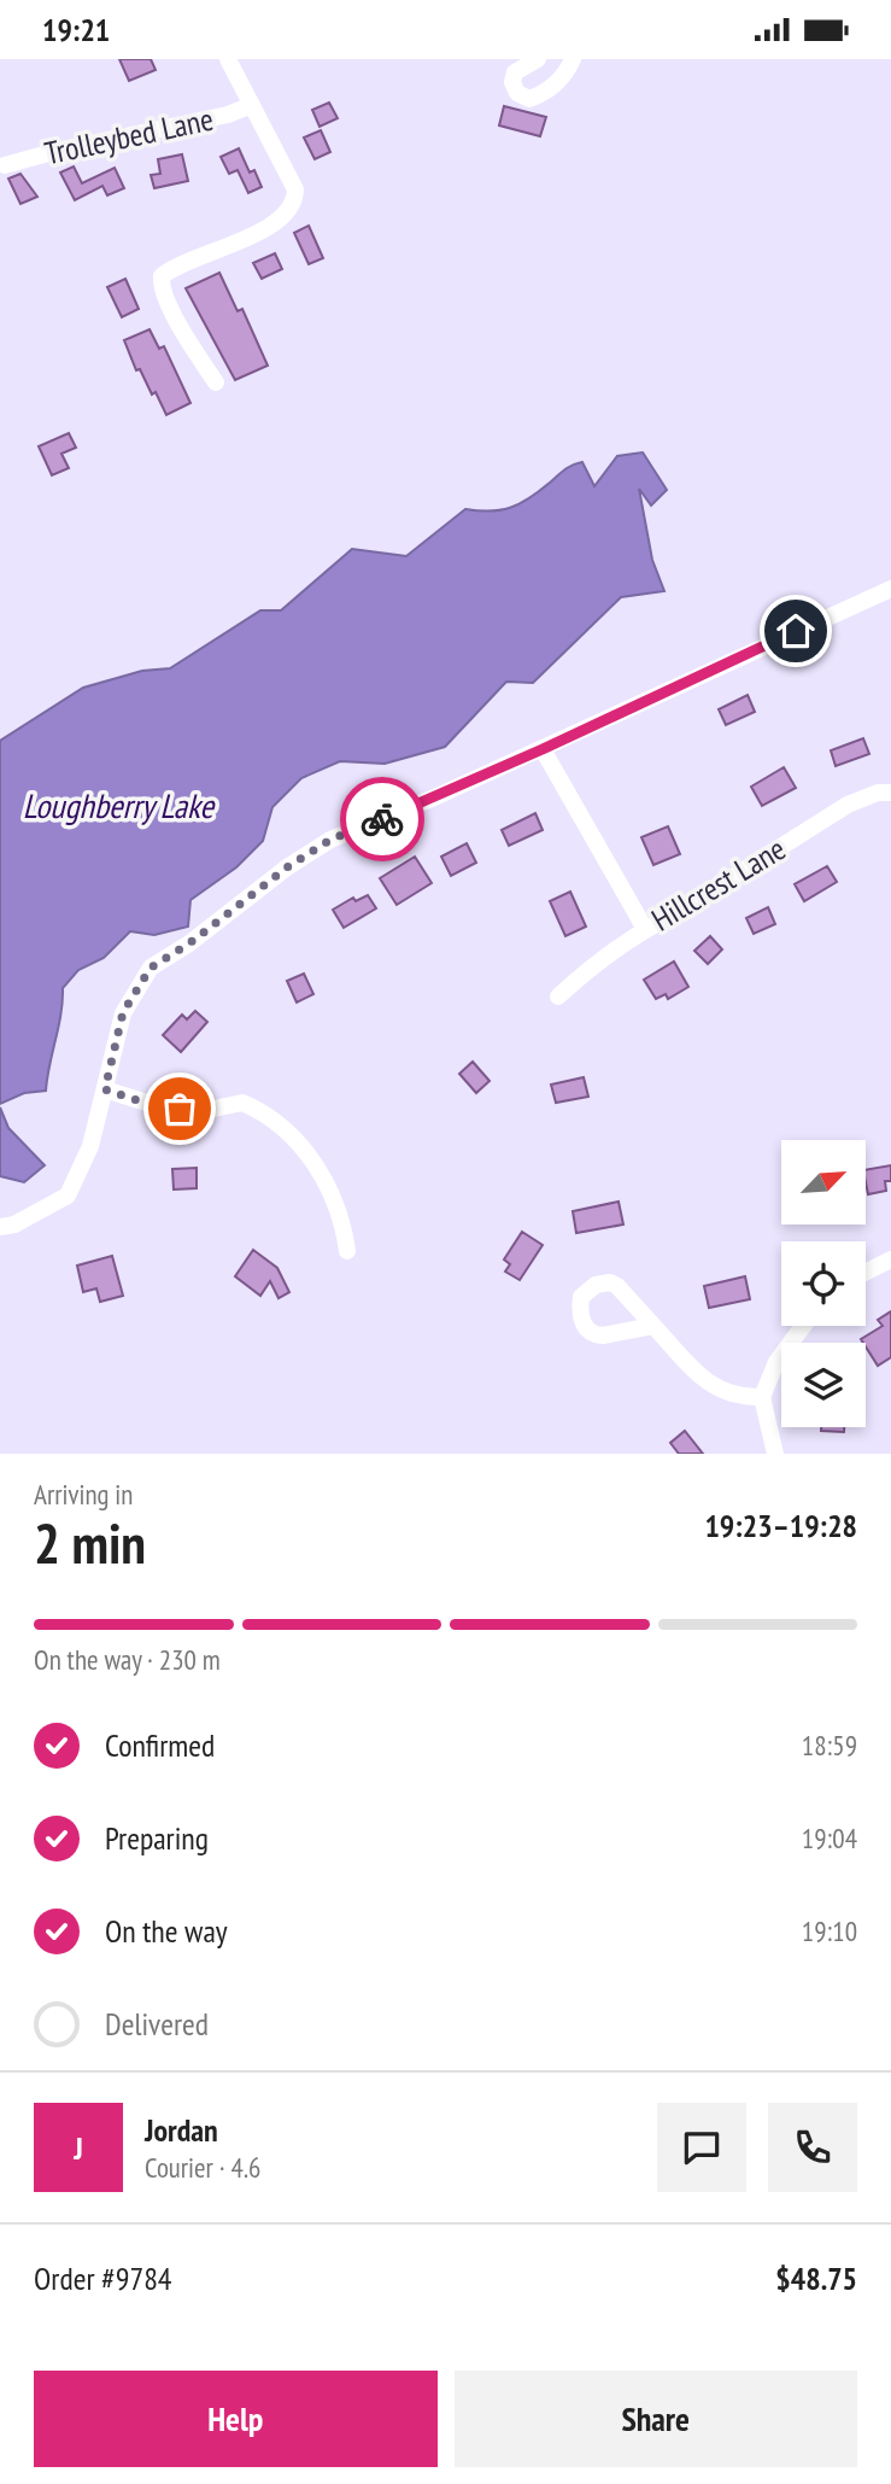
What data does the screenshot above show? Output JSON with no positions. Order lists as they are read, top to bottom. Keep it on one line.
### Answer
{"streets":{"street":["Trolleybed Lane","Hillcrest Lane"]},"water":["Loughberry Lake"],"north":"top right","page":{"status":"19:21","heading":["2 min","Arriving in","19:23–19:28"],"panel":["Jordan","Courier · 4.6","Order #9784","$48.75"],"bar":"On the way · 230 m","list":[["Confirmed","18:59"],["Preparing","19:04"],["On the way","19:10"],"Delivered"],"round":"J","buttons":["Help","Share"]}}
